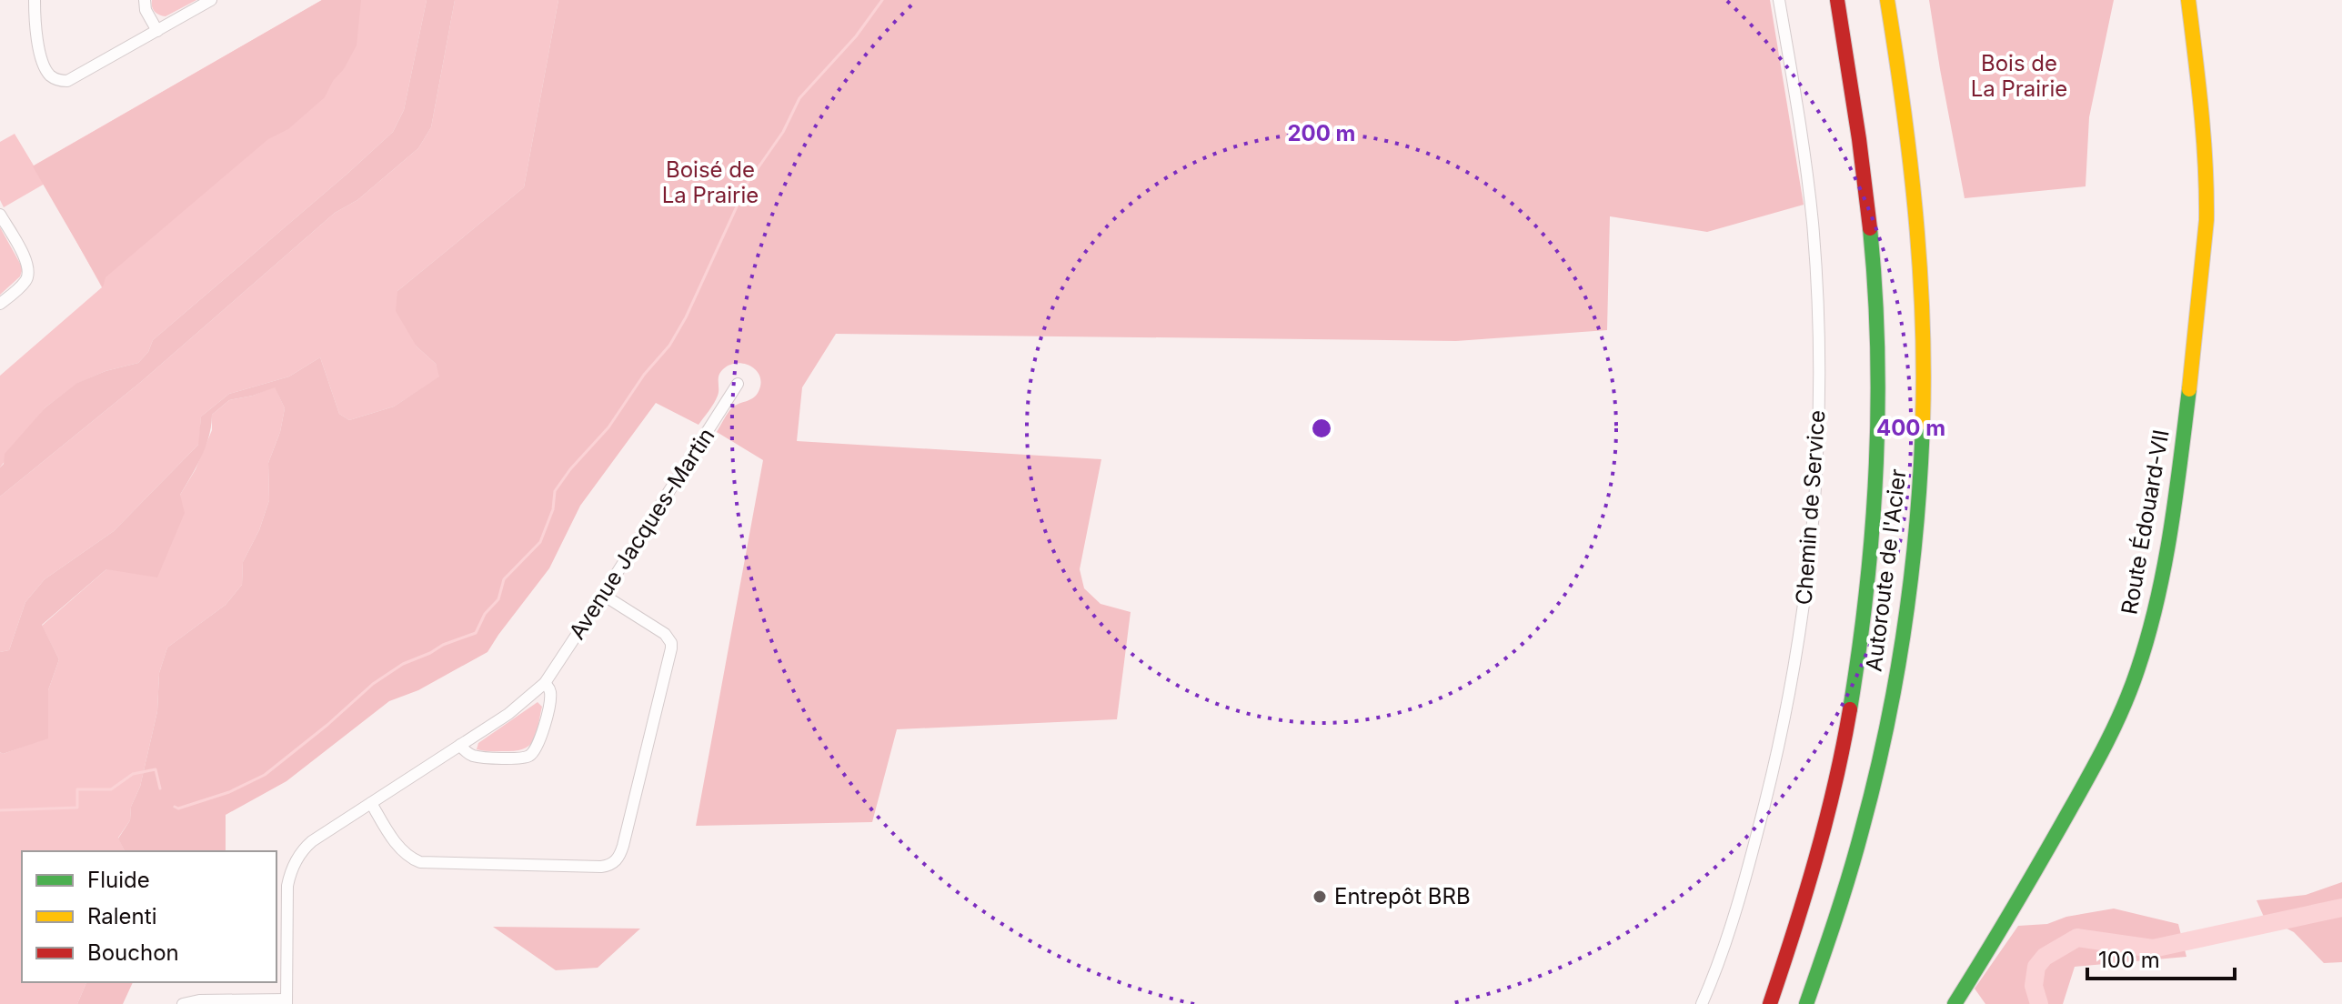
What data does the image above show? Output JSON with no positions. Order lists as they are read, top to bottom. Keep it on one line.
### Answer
{"streets":{"main road":["Route Édouard-VII","Autoroute de l'Acier"],"street":["Chemin de Service","Avenue Jacques-Martin"]},"parks":["Bois de La Prairie","Boisé de La Prairie"],"places":["Entrepôt BRB"],"legend":["Fluide","Ralenti","Bouchon"],"scale_bar":"100 m","rings":["200 m","400 m"]}
